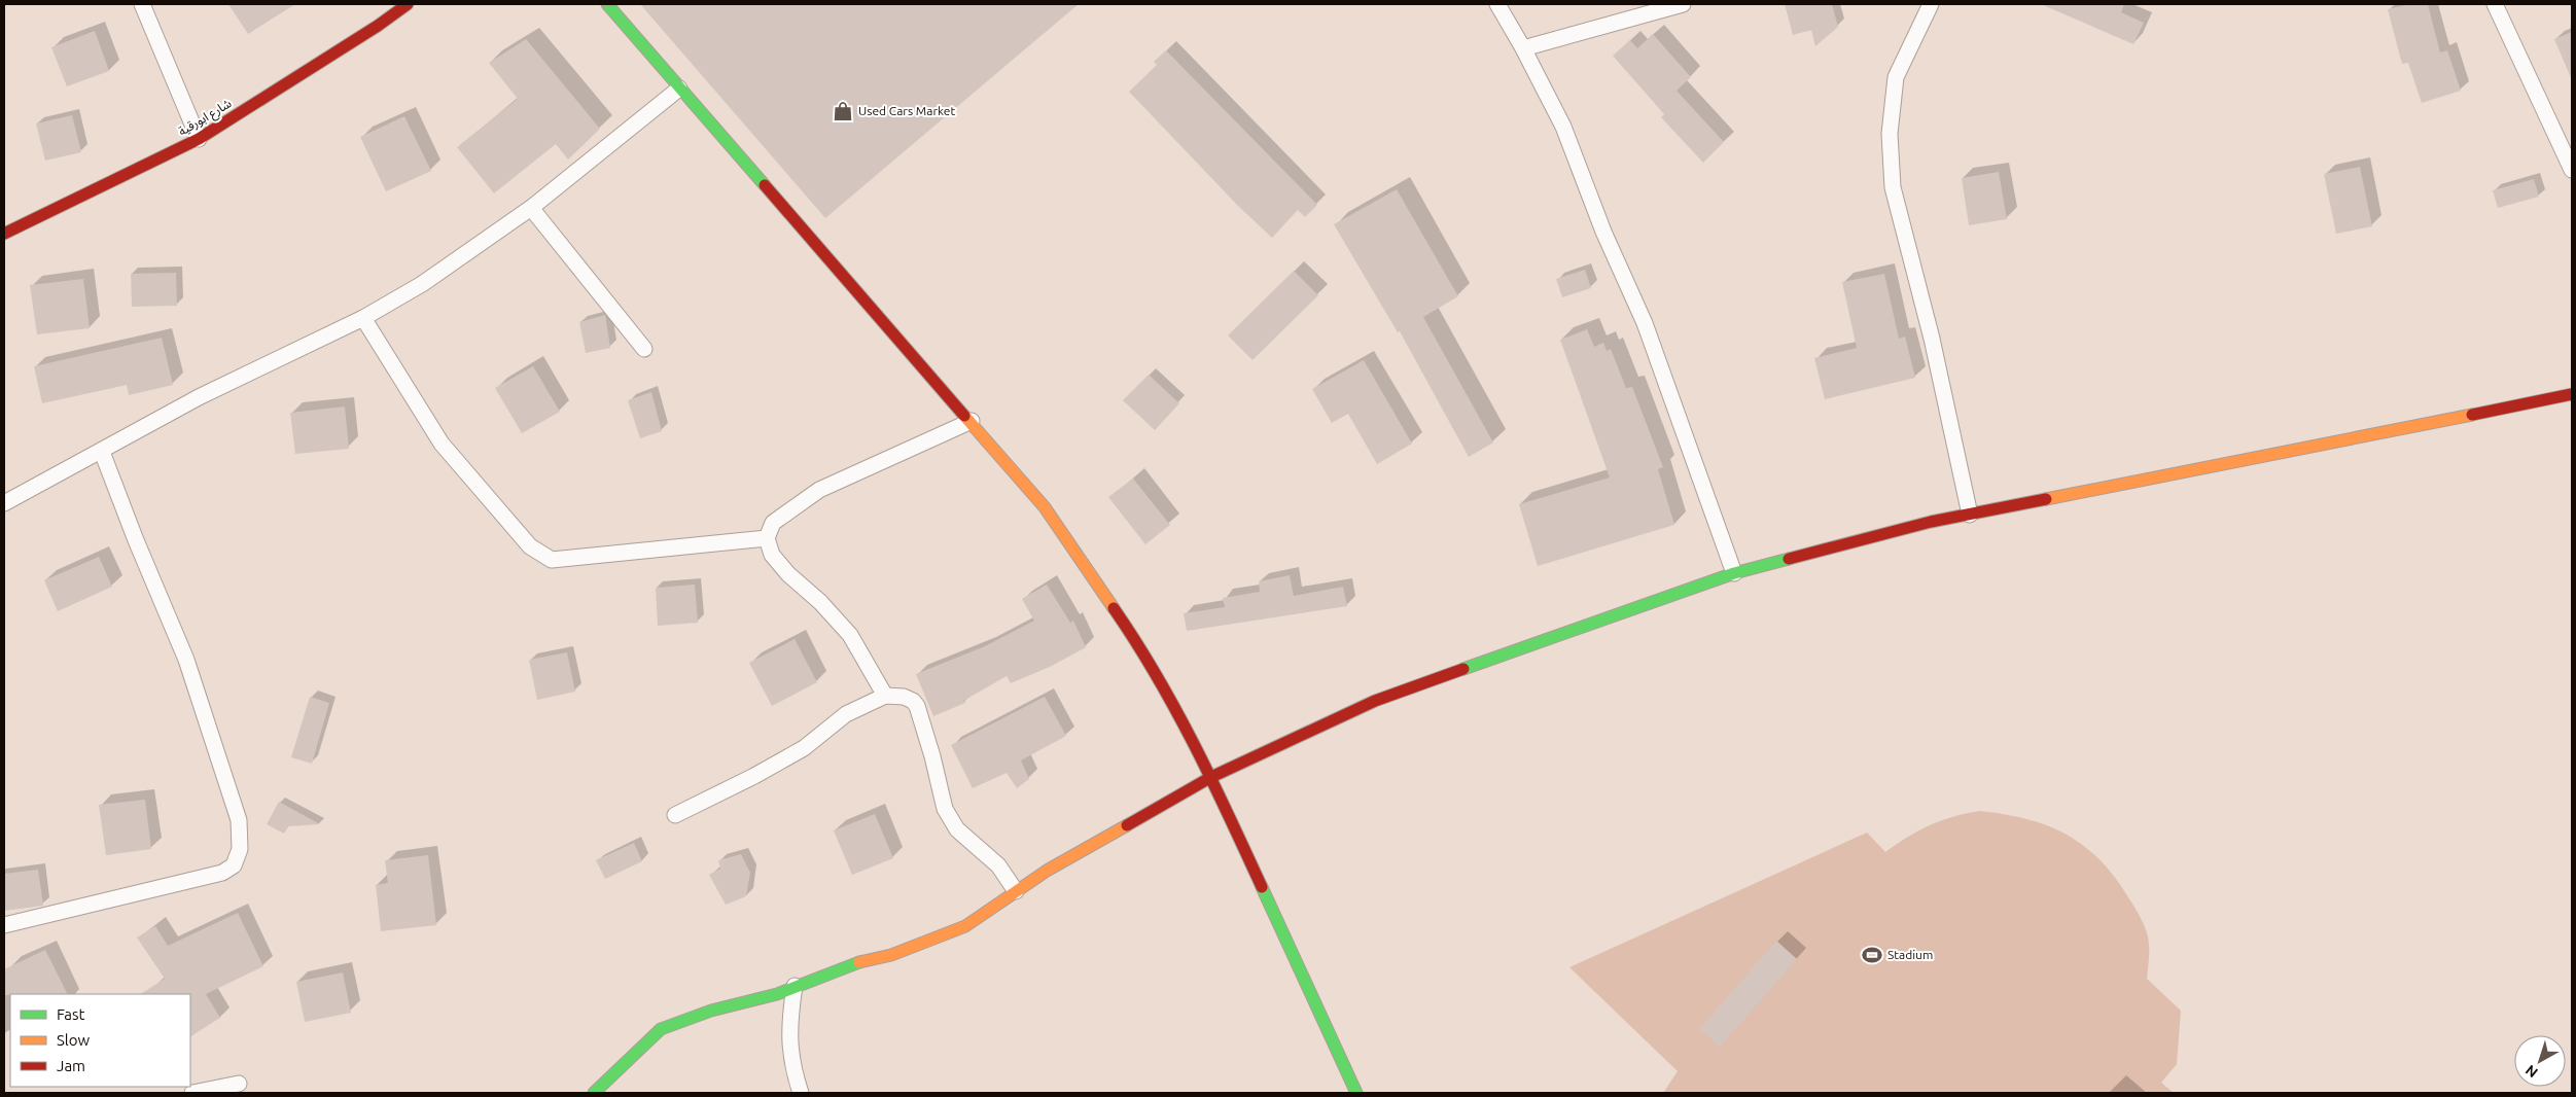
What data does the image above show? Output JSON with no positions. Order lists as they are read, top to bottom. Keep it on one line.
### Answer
{"streets":{"street":["شارع ابورقية"]},"places":{"shop":["Used Cars Market"],"sports":["Stadium"]},"legend":["Fast","Slow","Jam"],"north":"bottom left"}
